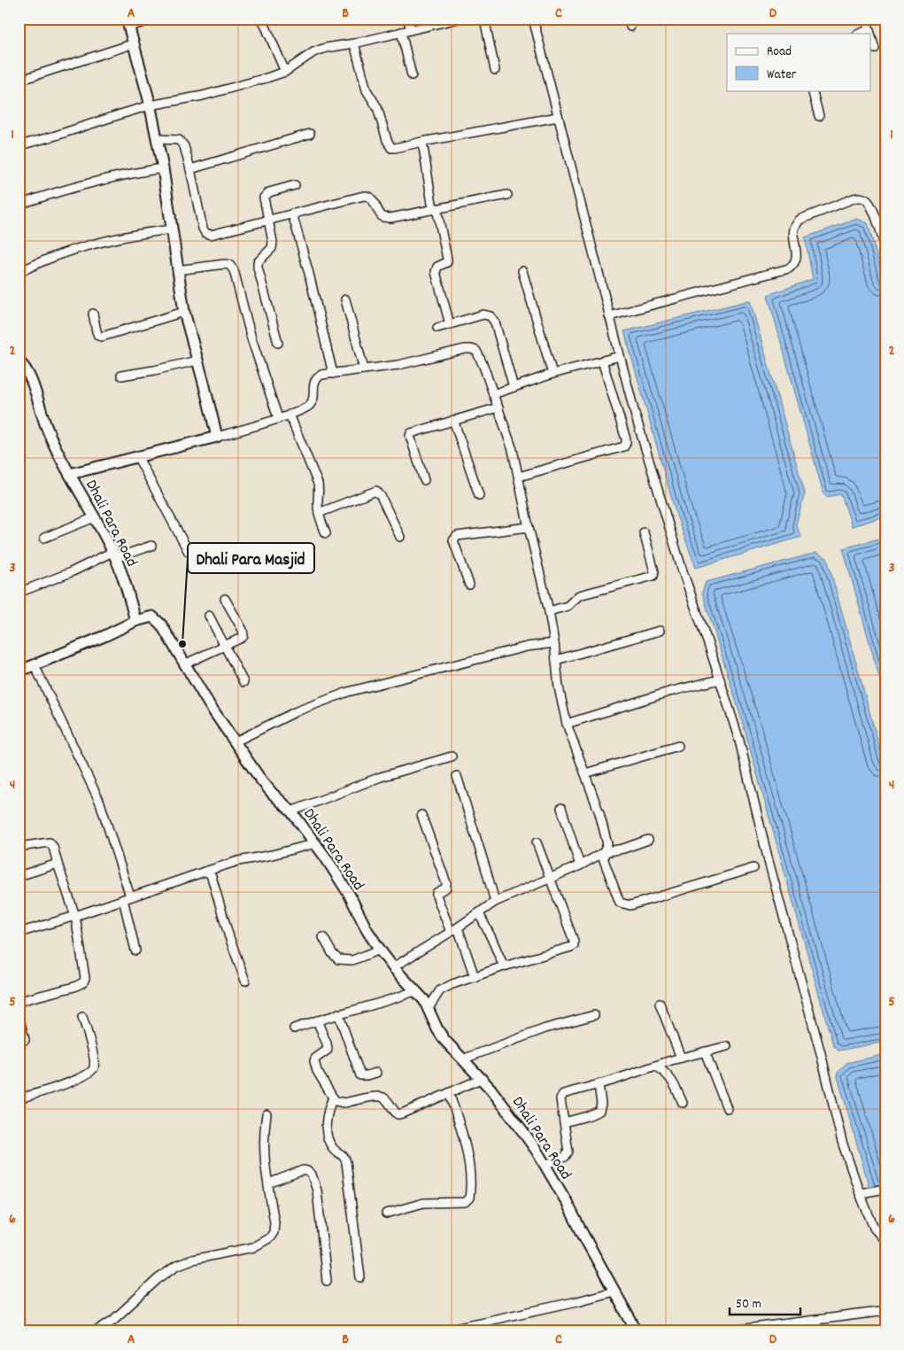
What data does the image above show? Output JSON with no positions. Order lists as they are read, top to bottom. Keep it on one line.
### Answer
{"streets":{"street":["Dhali Para Road"]},"places":["Dhali Para Masjid"],"legend":["Road","Water"],"scale_bar":"50 m","grid":{"columns":["A","B","C","D"],"rows":["1","2","3","4","5","6"]}}
